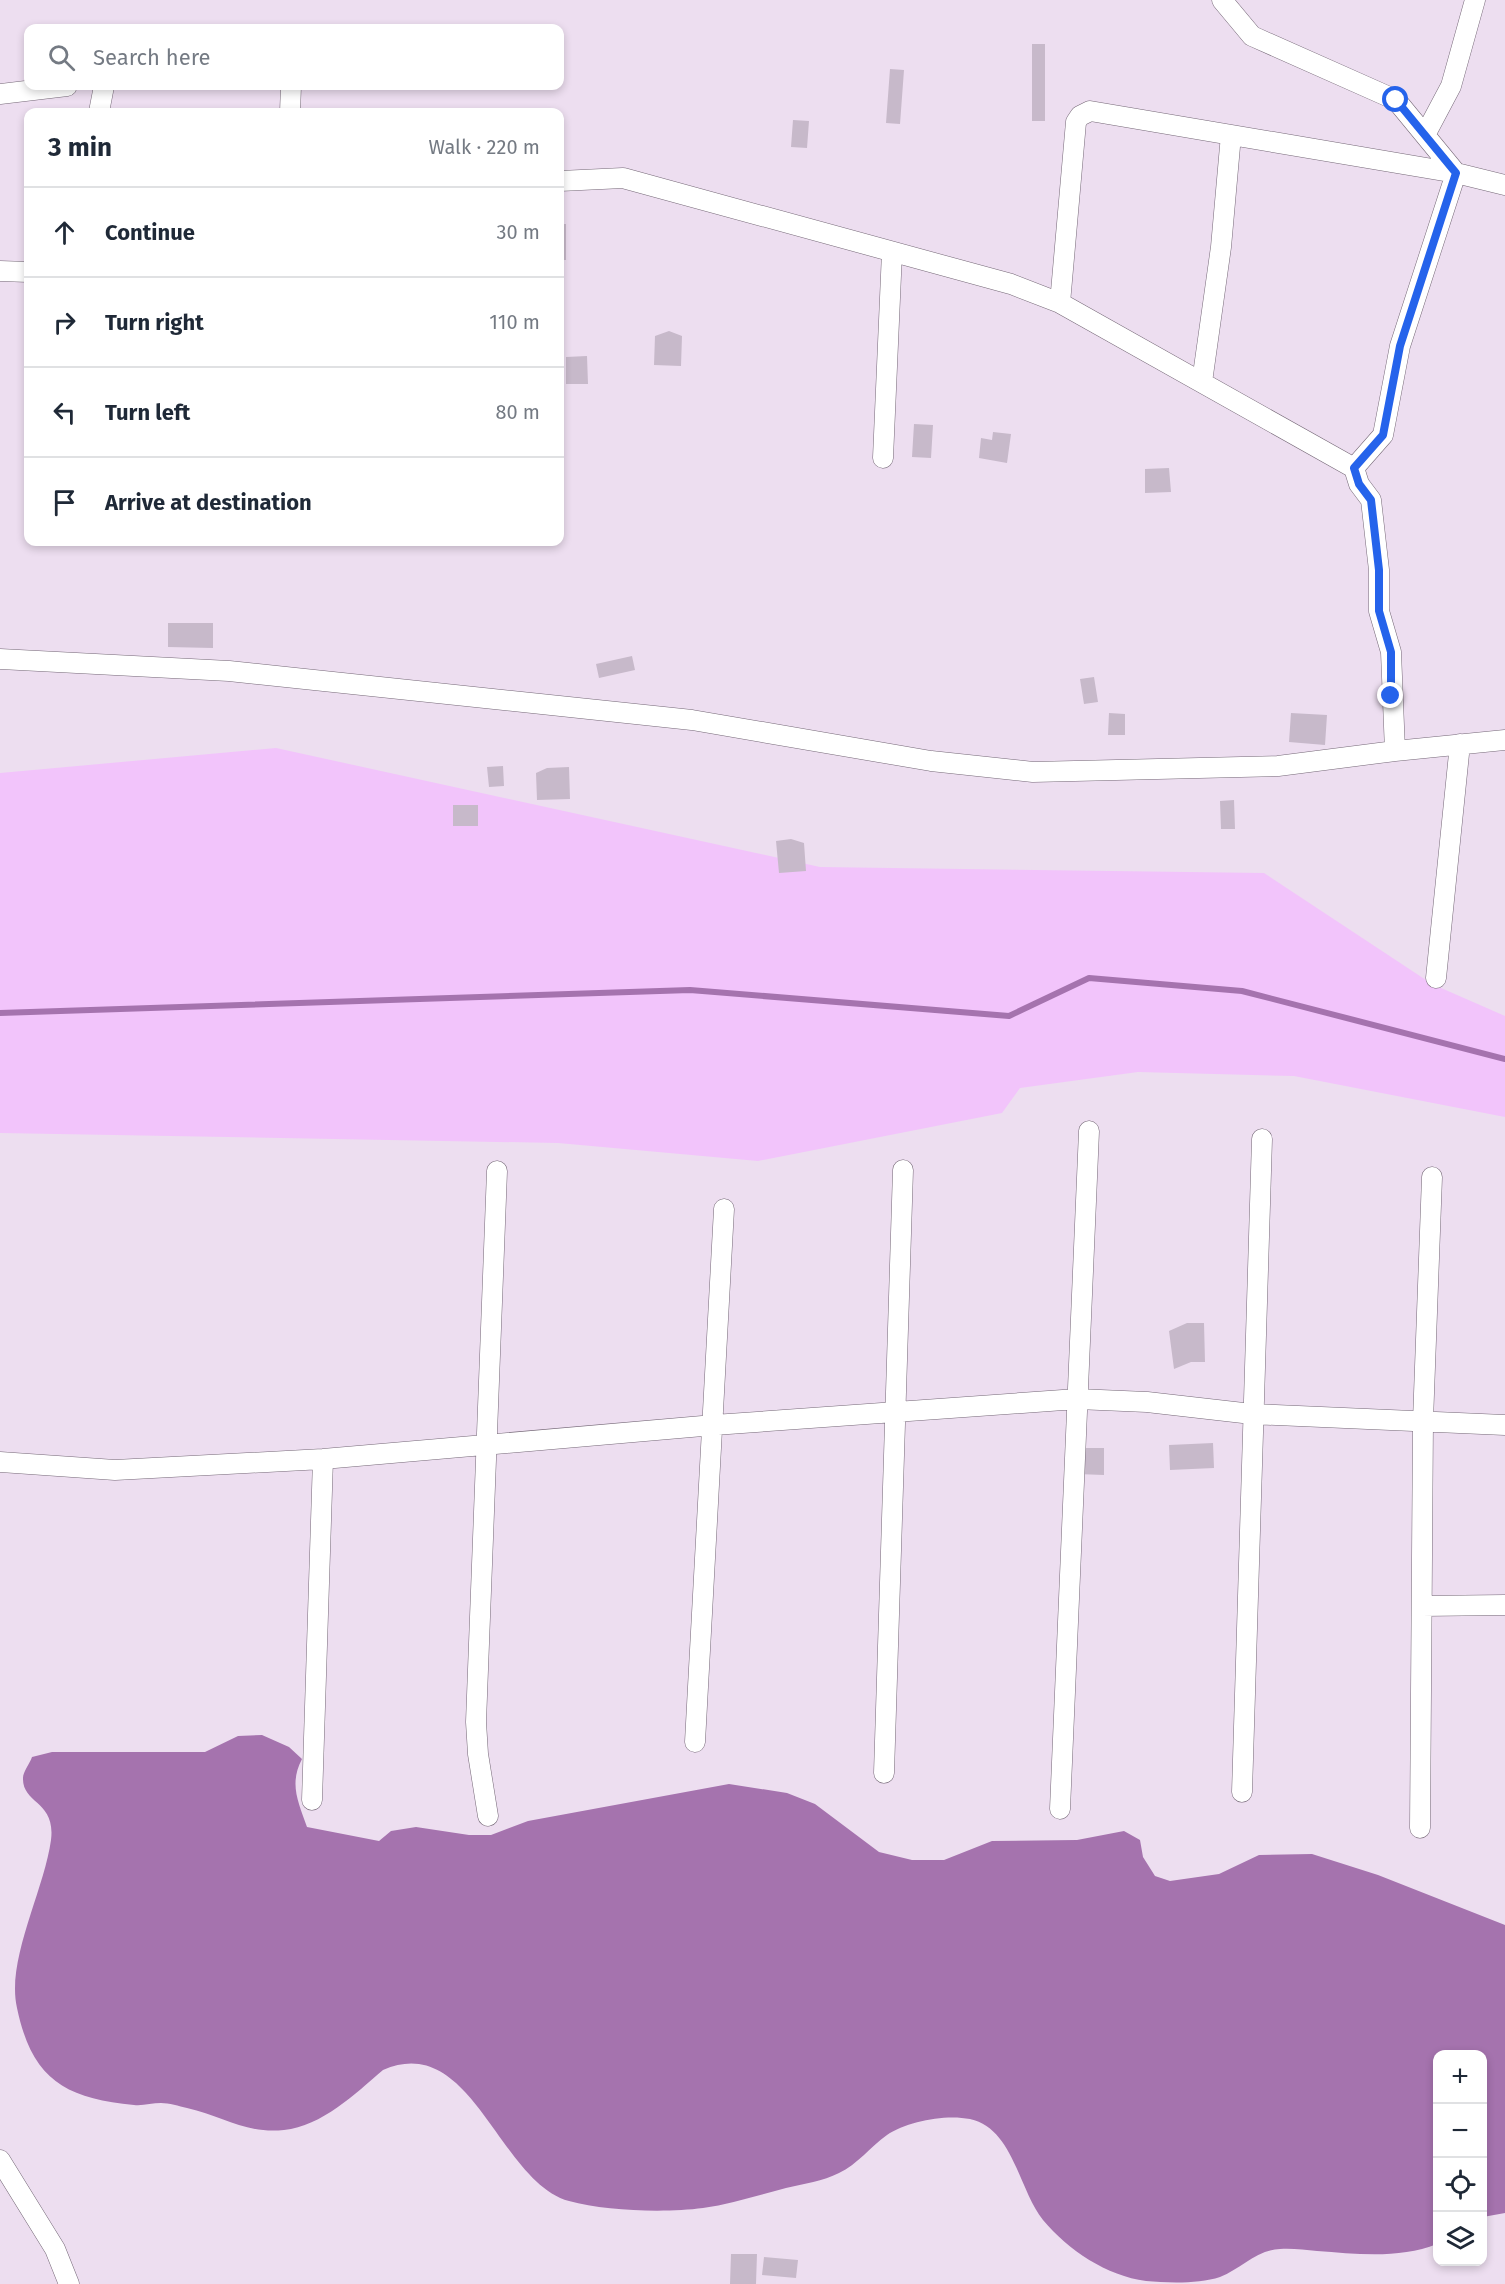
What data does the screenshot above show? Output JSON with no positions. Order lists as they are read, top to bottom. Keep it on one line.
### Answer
{"page":{"search":"Search here","heading":["3 min","Walk · 220 m"],"list":[["Continue","30 m"],["Turn right","110 m"],["Turn left","80 m"],"Arrive at destination"],"map_buttons":["+","−"]}}
